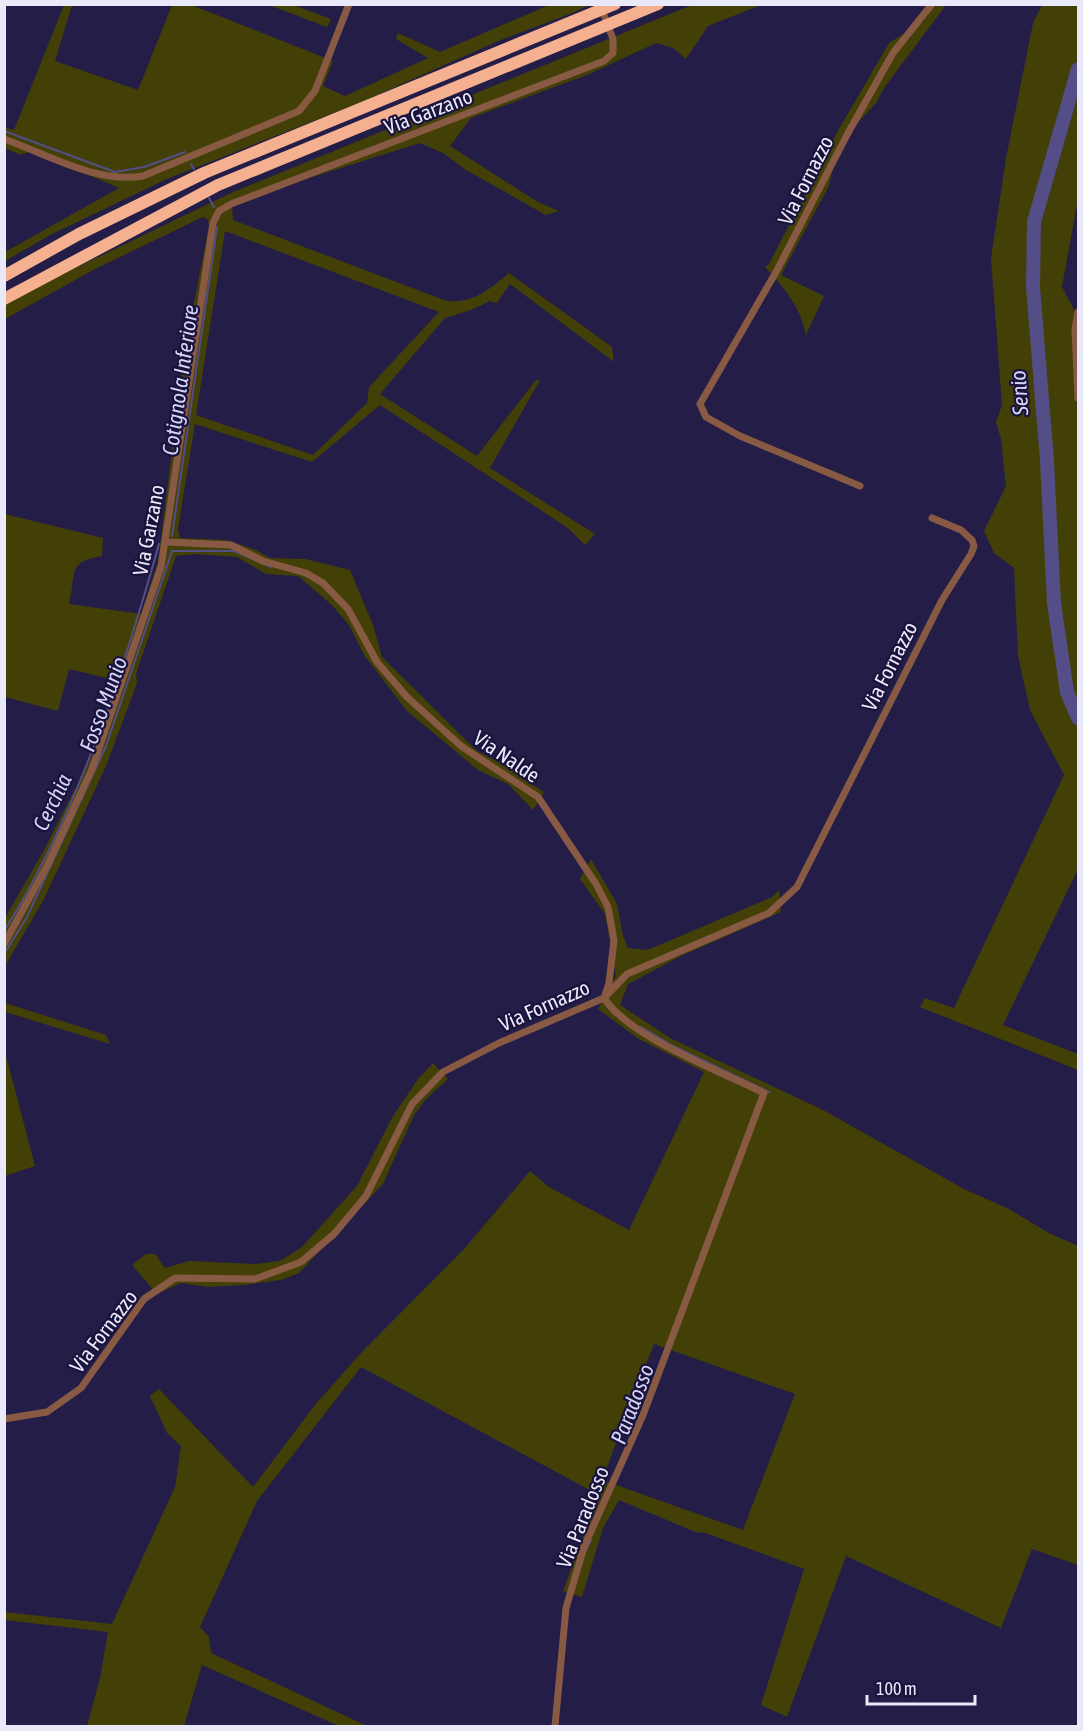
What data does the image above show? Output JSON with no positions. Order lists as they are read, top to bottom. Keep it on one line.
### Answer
{"streets":{"street":["Via Garzano","Via Fornazzo","Via Nalde","Via Paradosso"]},"crossings":[["Via Garzano","Via Nalde"],["Via Fornazzo","Via Nalde"],["Via Fornazzo","Via Paradosso"],["Via Nalde","Via Paradosso"]],"water":["Cotignola Inferiore","Senio","Fosso Munio","Cerchia","Paradosso"],"scale_bar":"100 m"}
